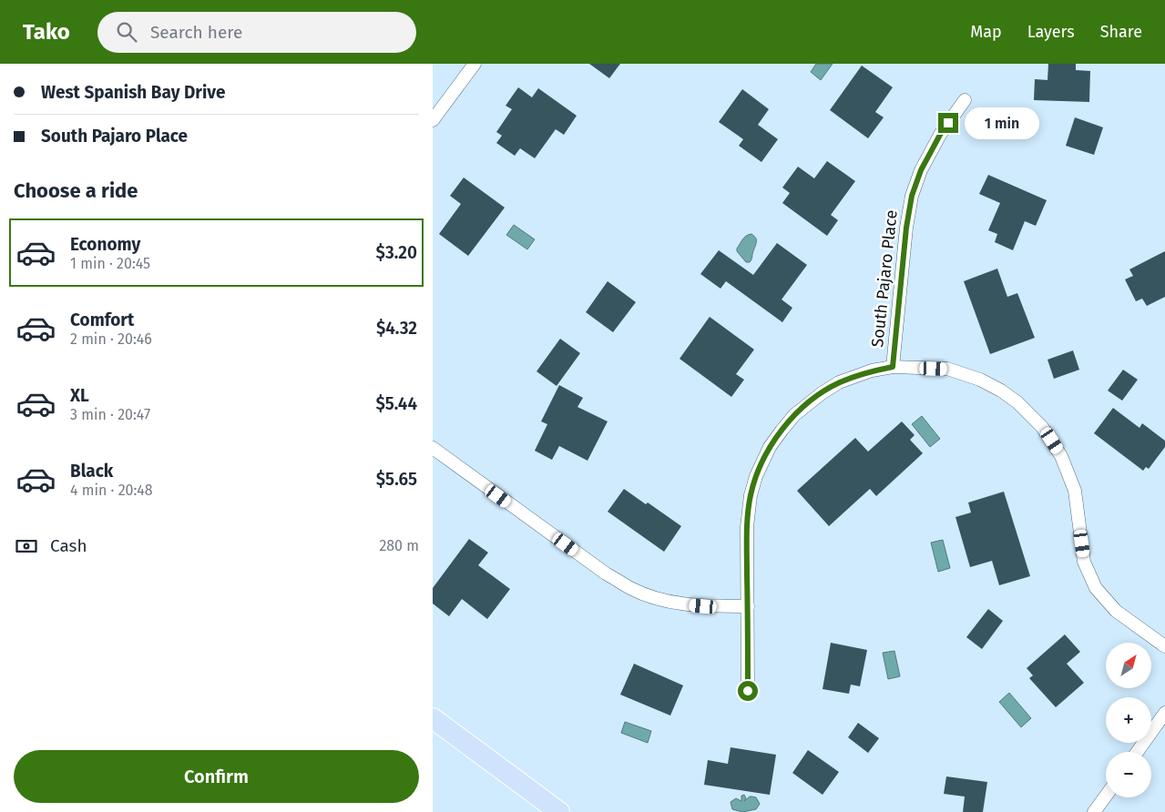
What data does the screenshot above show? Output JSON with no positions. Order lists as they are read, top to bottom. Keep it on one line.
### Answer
{"streets":{"street":["South Pajaro Place"]},"north":"top right","page":{"header":"Tako","search":"Search here","nav":["Map","Layers","Share"],"banner":["West Spanish Bay Drive","South Pajaro Place"],"bubble":"1 min","heading":"Choose a ride","list":[{"name":"Economy","note":"1 min · 20:45","value":"$3.20"},{"name":"Comfort","note":"2 min · 20:46","value":"$4.32"},{"name":"XL","note":"3 min · 20:47","value":"$5.44"},{"name":"Black","note":"4 min · 20:48","value":"$5.65"}],"pay":["Cash","280 m"],"map_buttons":["+","−"],"buttons":"Confirm"}}
